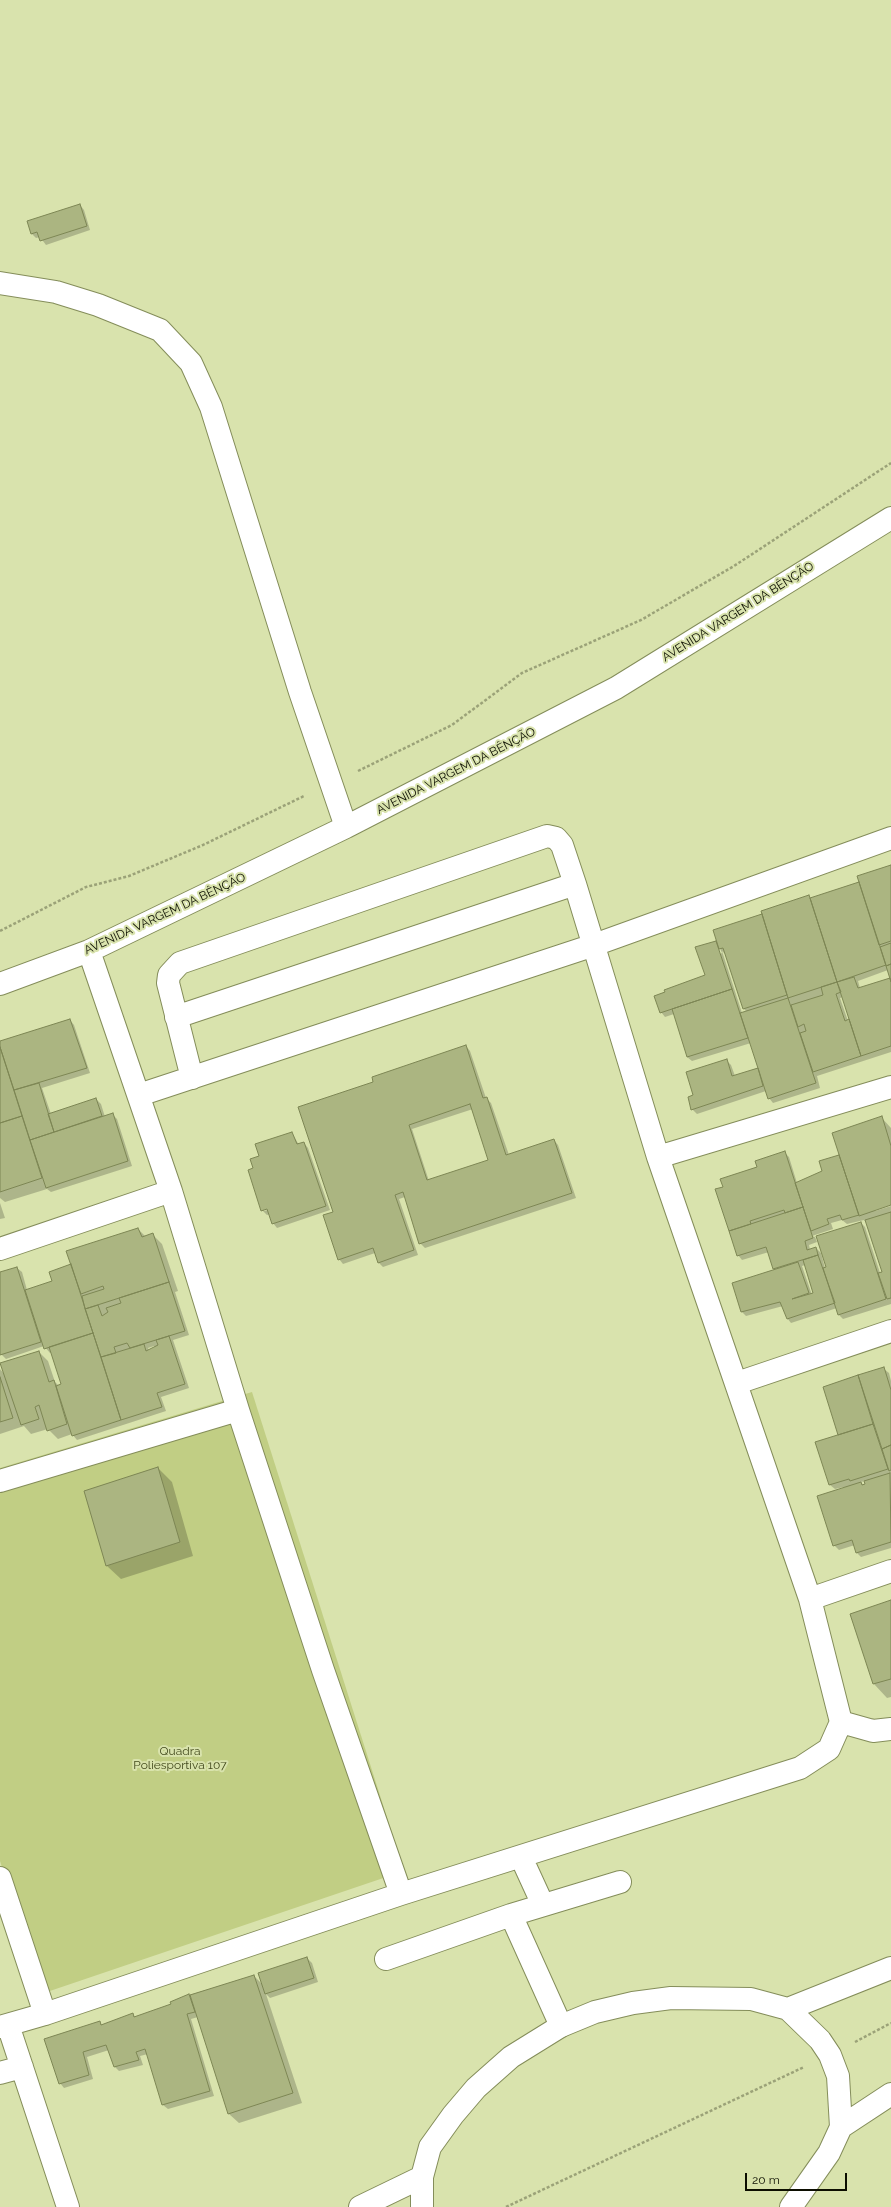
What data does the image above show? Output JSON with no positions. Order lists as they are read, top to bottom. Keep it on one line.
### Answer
{"streets":{"street":["AVENIDA VARGEM DA BÊNÇÃO"]},"parks":["Quadra Poliesportiva 107"],"scale_bar":"20 m"}
